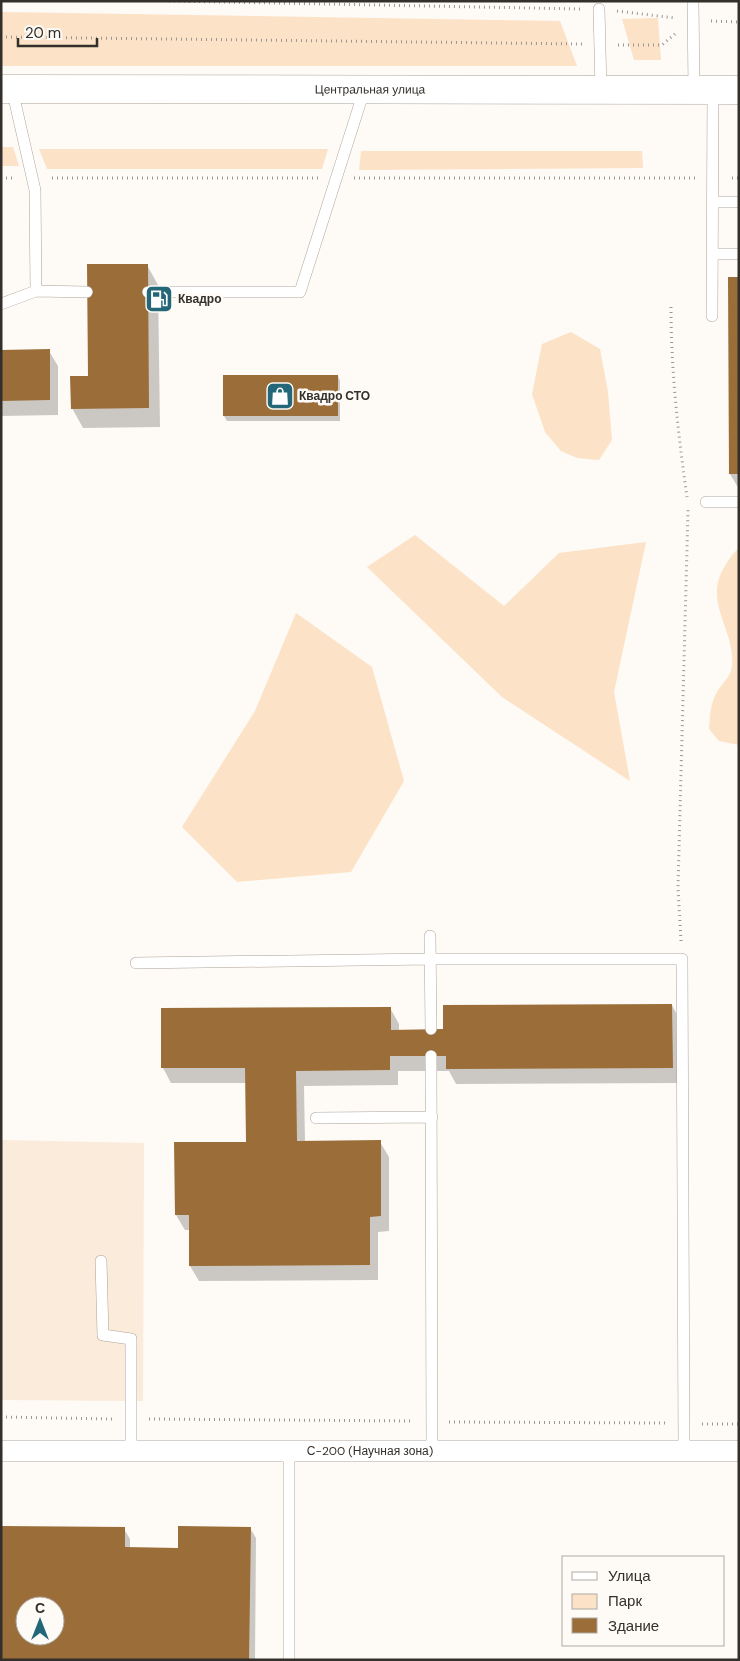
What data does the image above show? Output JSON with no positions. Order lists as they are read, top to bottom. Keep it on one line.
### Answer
{"streets":{"main road":["Центральная улица"],"street":["С-200 (Научная зона)"]},"places":{"fuel station":["Квадро"],"shop":["Квадро СТО"]},"legend":["Улица","Парк","Здание"],"scale_bar":"20 m","north":"top"}
